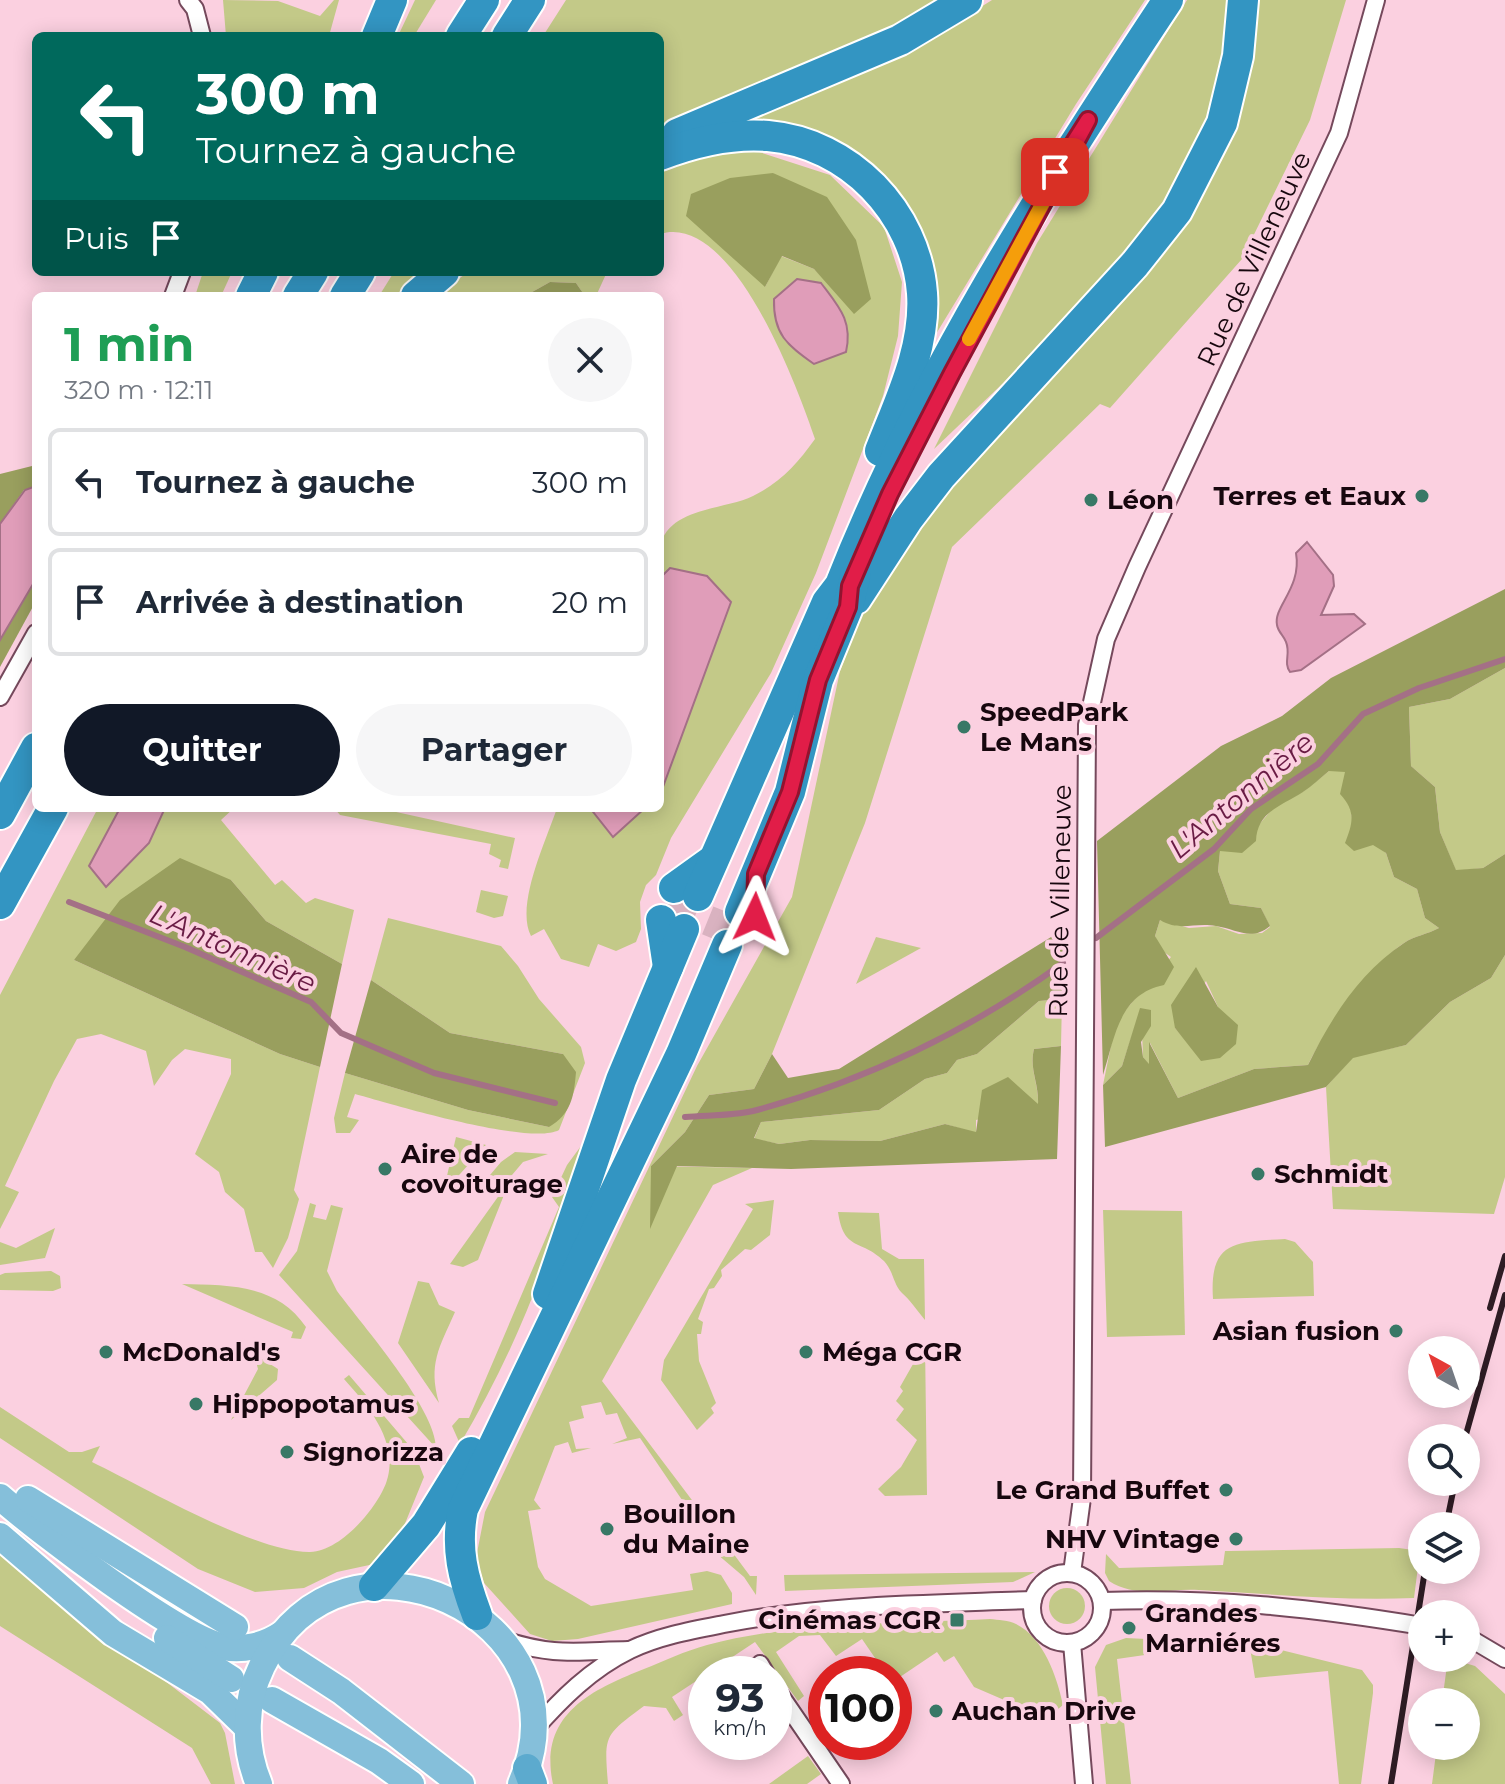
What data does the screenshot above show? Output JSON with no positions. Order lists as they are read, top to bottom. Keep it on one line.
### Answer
{"streets":{"street":["Rue de Villeneuve"]},"water":["L'Antonnière"],"places":{"other":["Terres et Eaux","Léon","SpeedPark Le Mans","Aire de covoiturage","Schmidt","Asian fusion","McDonald's","Méga CGR","Hippopotamus","Signorizza","Le Grand Buffet","Bouillon du Maine","NHV Vintage","Grandes Marniéres","Auchan Drive"],"transit":["Cinémas CGR"]},"north":"top left","page":{"turn":["300 m","Tournez à gauche"],"then":"Puis","heading":["1 min","320 m · 12:11"],"list":[{"name":"Tournez à gauche","value":"300 m"},{"name":"Arrivée à destination","value":"20 m"}],"buttons":["Quitter","Partager"],"map_buttons":["+","−"],"speed":"93 km/h","limit":"100"}}
